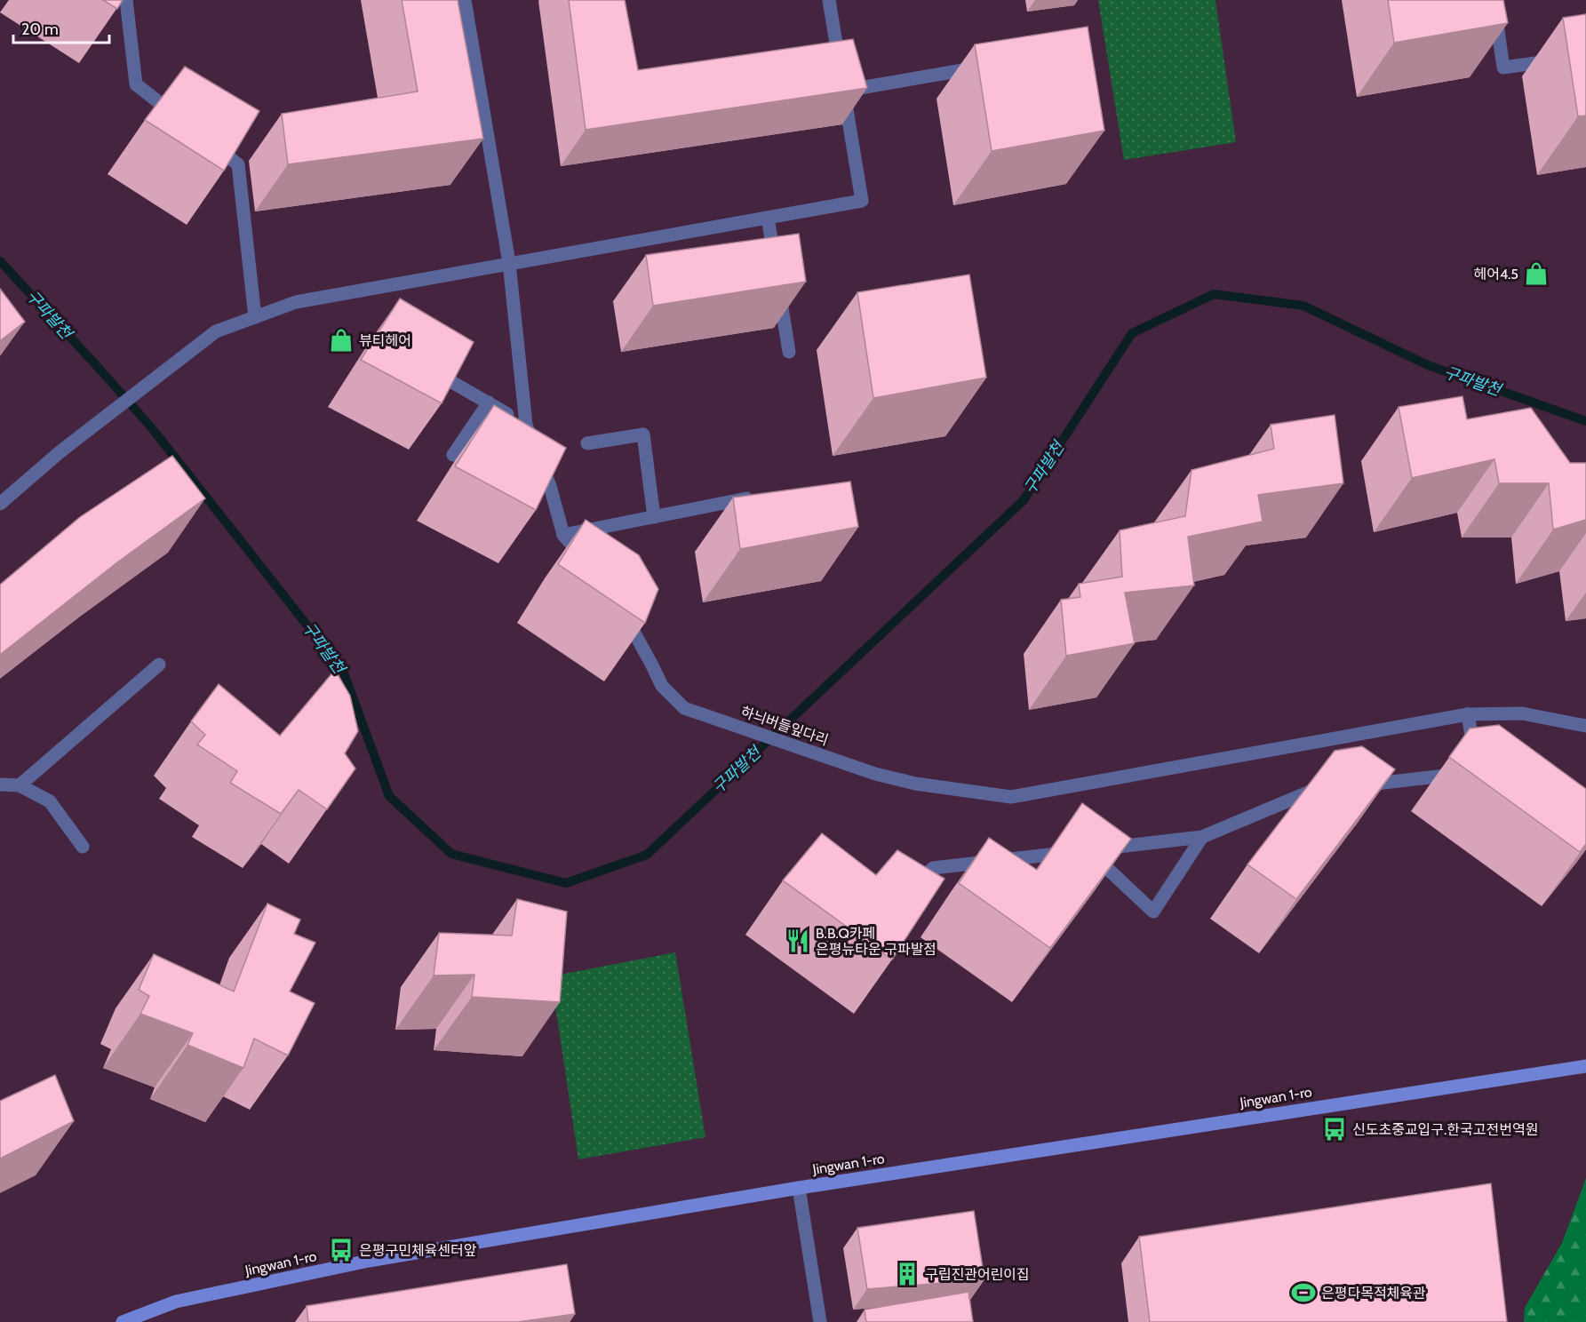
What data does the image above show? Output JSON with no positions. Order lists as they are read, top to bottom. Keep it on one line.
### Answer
{"streets":{"main road":["Jingwan 1-ro"],"street":["하늬버들잎다리"]},"water":["구파발천"],"places":{"shop":["헤어4.5","뷰티헤어"],"restaurant":["B.B.Q카페 은평뉴타운 구파발점"],"bus stop":["신도초중교입구.한국고전번역원","은평구민체육센터앞"],"building":["구립진관어린이집"],"sports":["은평다목적체육관"]},"scale_bar":"20 m"}
